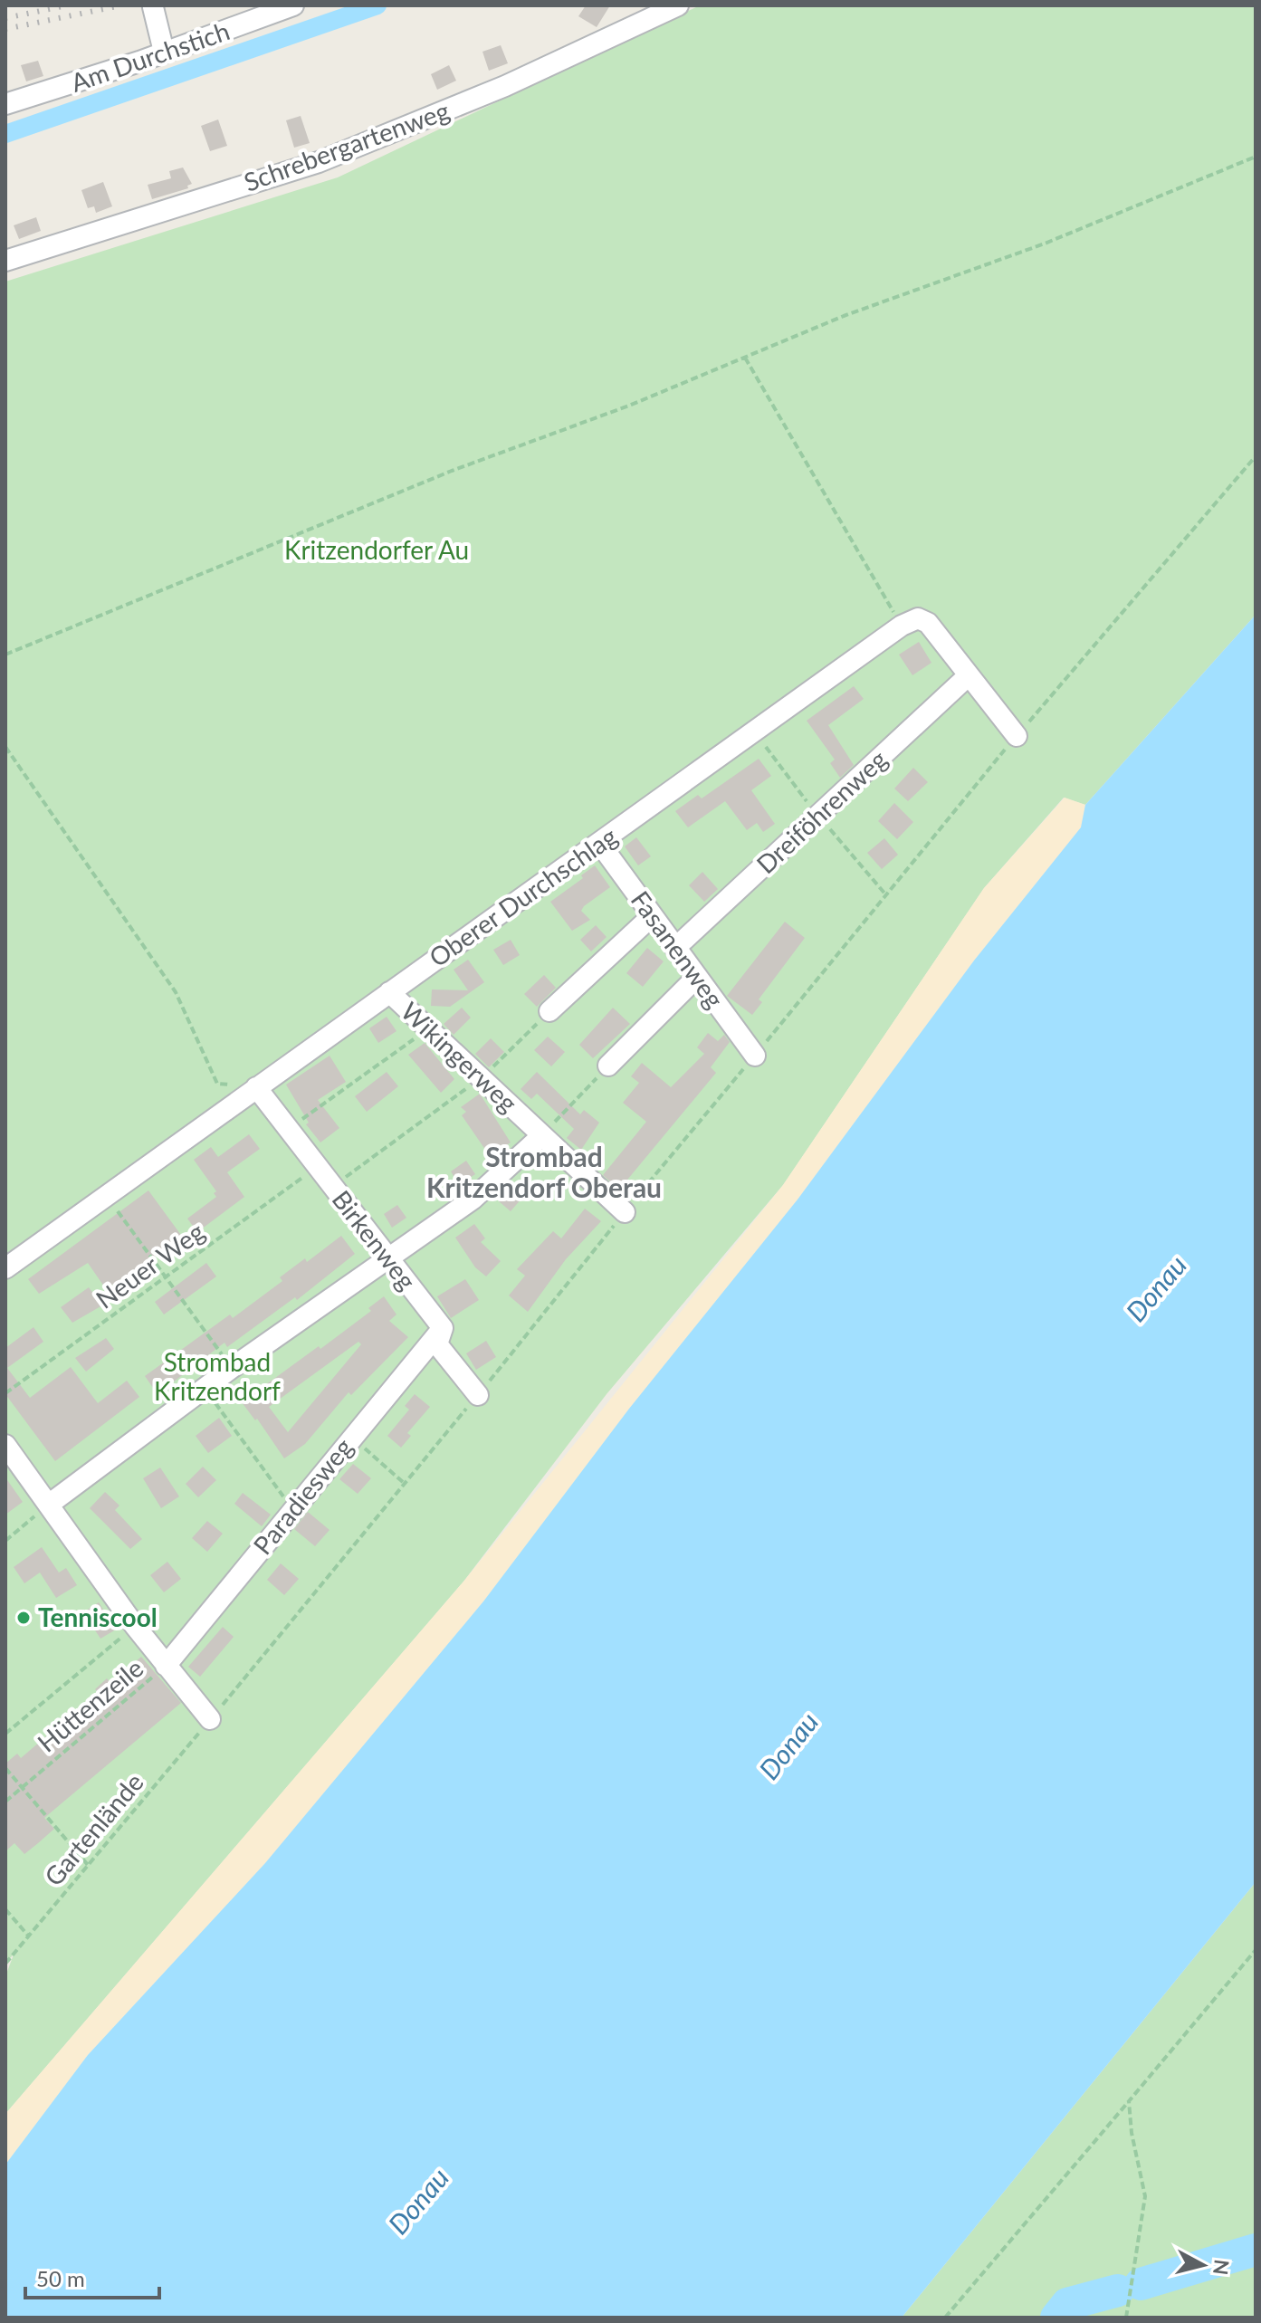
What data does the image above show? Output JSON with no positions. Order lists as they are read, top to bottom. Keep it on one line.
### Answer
{"streets":{"street":["Am Durchstich","Schrebergartenweg","Dreiföhrenweg","Oberer Durchschlag","Fasanenweg","Wikingerweg","Birkenweg","Paradiesweg"],"path":["Neuer Weg","Hüttenzeile","Gartenlände"]},"crossings":[["Dreiföhrenweg","Fasanenweg"],["Oberer Durchschlag","Fasanenweg"],["Oberer Durchschlag","Wikingerweg"],["Oberer Durchschlag","Birkenweg"],["Birkenweg","Neuer Weg"],["Birkenweg","Paradiesweg"],["Paradiesweg","Hüttenzeile"]],"districts":["Strombad Kritzendorf Oberau"],"water":["Donau"],"parks":["Kritzendorfer Au","Strombad Kritzendorf"],"places":["Tenniscool"],"scale_bar":"50 m","north":"right"}
